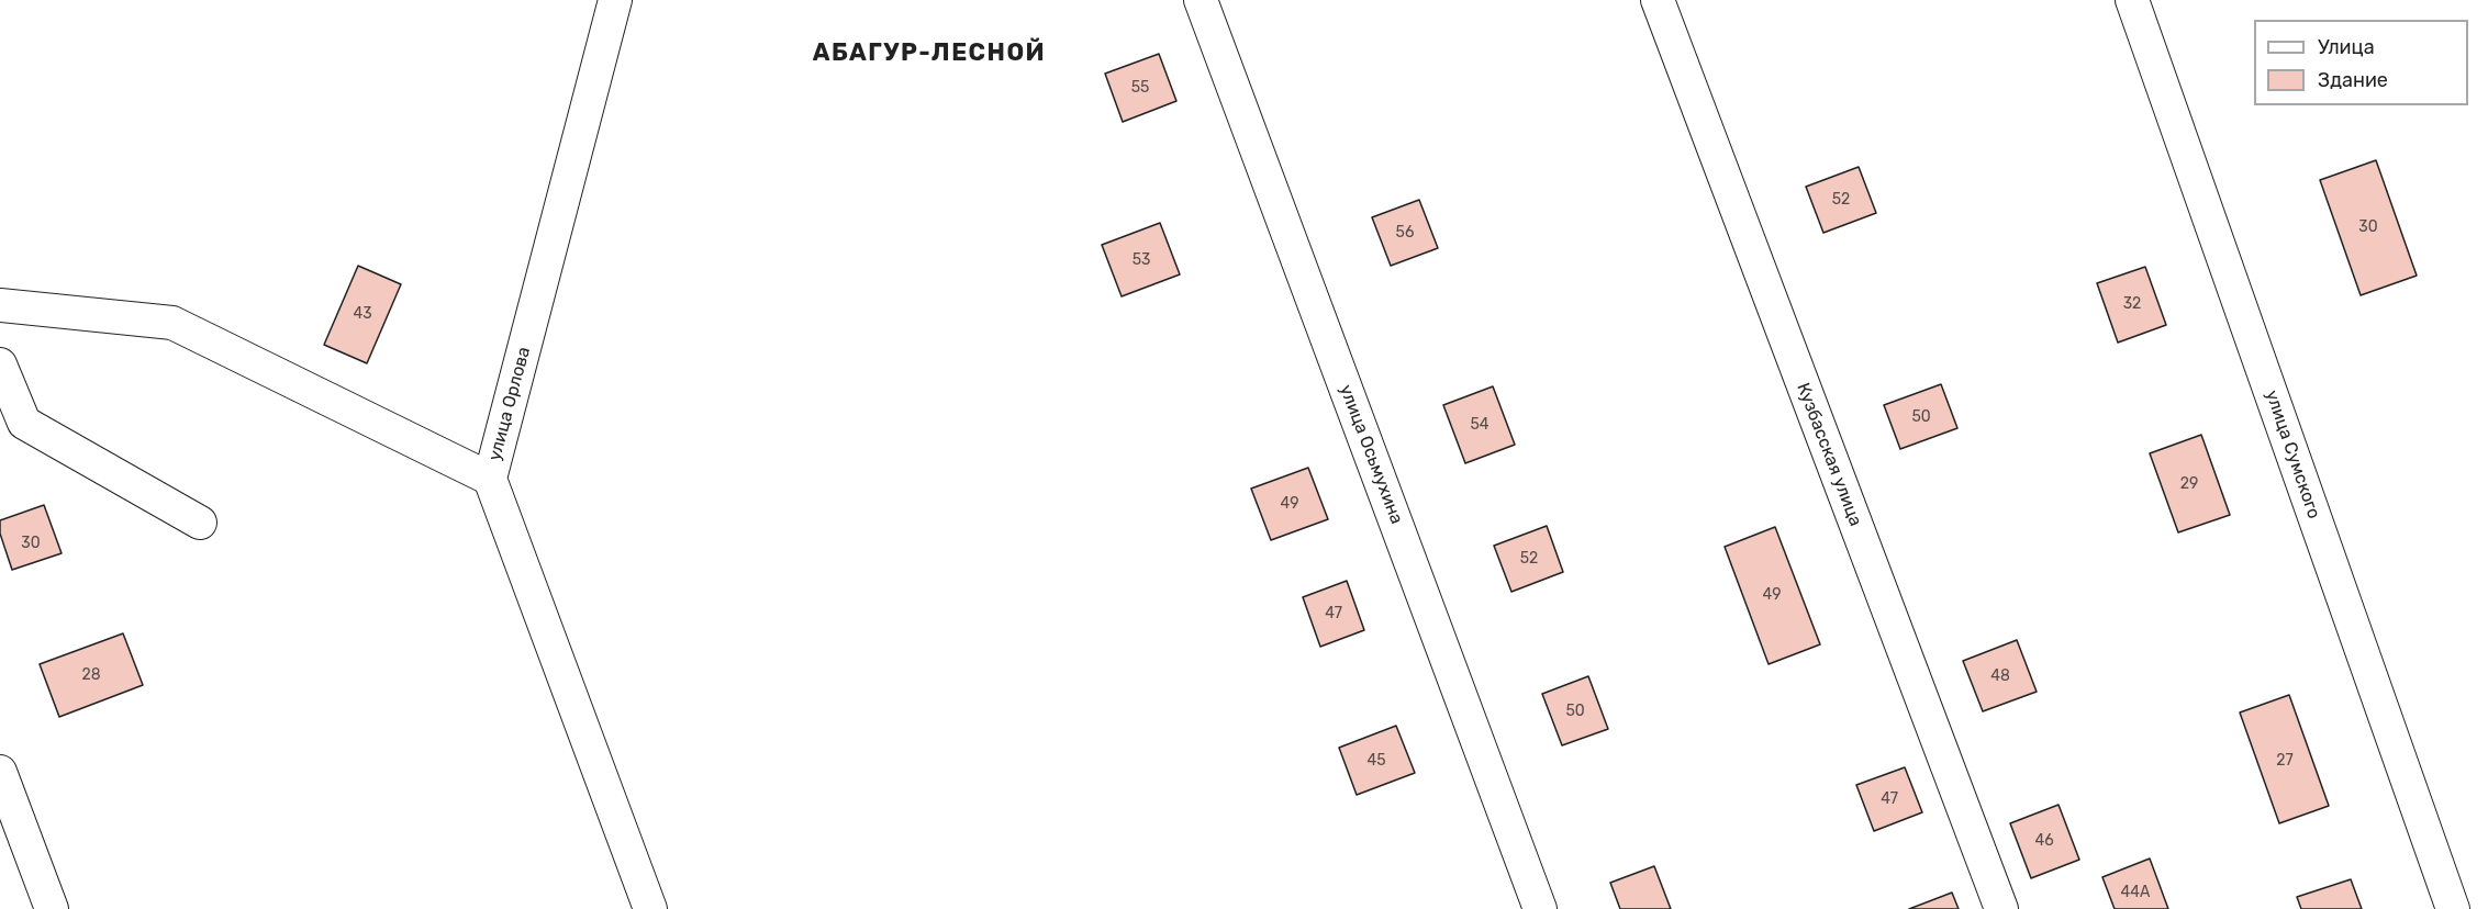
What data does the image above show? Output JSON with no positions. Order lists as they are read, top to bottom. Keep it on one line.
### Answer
{"streets":{"street":["улица Орлова","улица Осьмухина","Кузбасская улица","улица Сумского"]},"districts":["АБАГУР-ЛЕСНОЙ"],"house_numbers":["55","52","30","56","53","32","43","50","54","29","49","30","52","49","47","28","48","50","45","27","47","46","44А"],"legend":["Улица","Здание"]}
